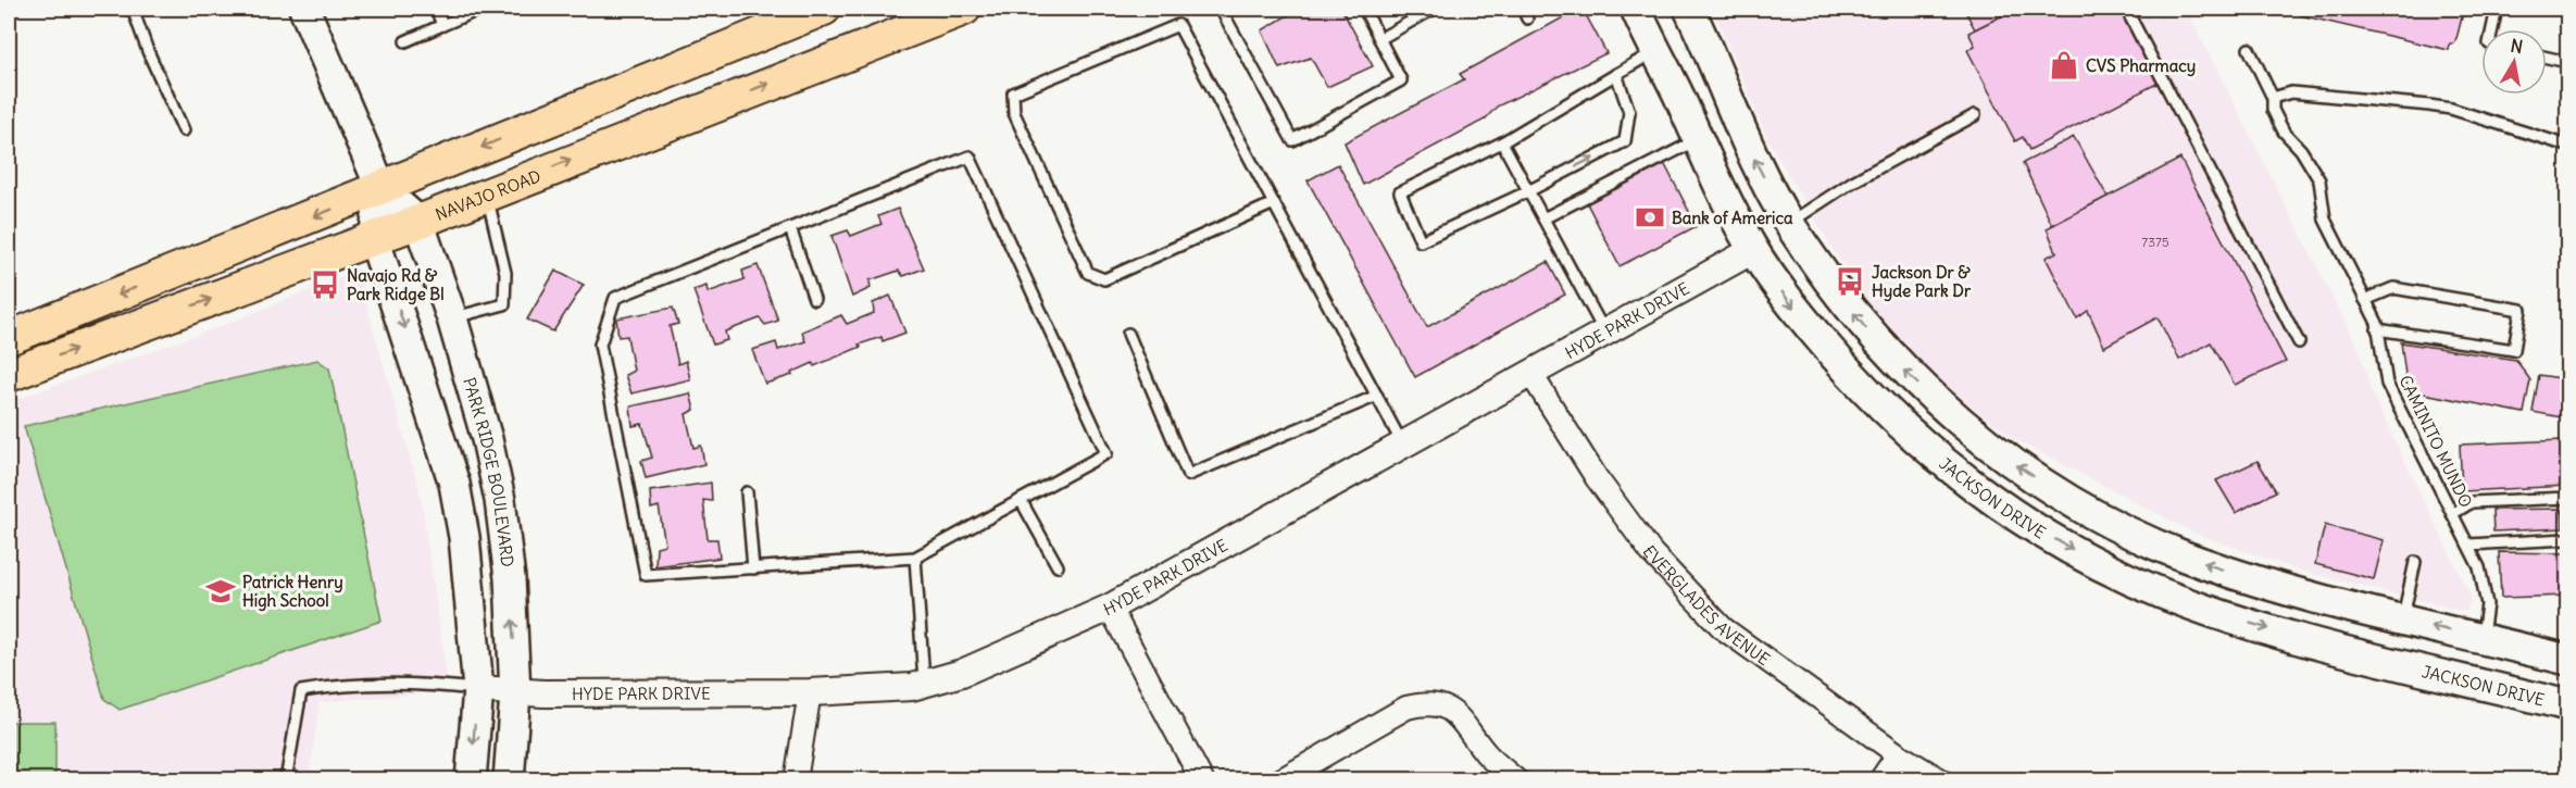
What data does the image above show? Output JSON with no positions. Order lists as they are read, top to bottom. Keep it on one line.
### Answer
{"streets":{"main road":["NAVAJO ROAD","PARK RIDGE BOULEVARD","JACKSON DRIVE"],"street":["HYDE PARK DRIVE","EVERGLADES AVENUE"],"lane":["CAMINITO MUNDO"]},"crossings":[["NAVAJO ROAD","PARK RIDGE BOULEVARD"],["HYDE PARK DRIVE","PARK RIDGE BOULEVARD"],["HYDE PARK DRIVE","JACKSON DRIVE"],["HYDE PARK DRIVE","EVERGLADES AVENUE"]],"places":{"shop":["CVS Pharmacy"],"bank":["Bank of America"],"bus stop":["Jackson Dr & Hyde Park Dr","Navajo Rd & Park Ridge Bl"],"school or university":["Patrick Henry High School"]},"house_numbers":["7375"],"north":"top"}
